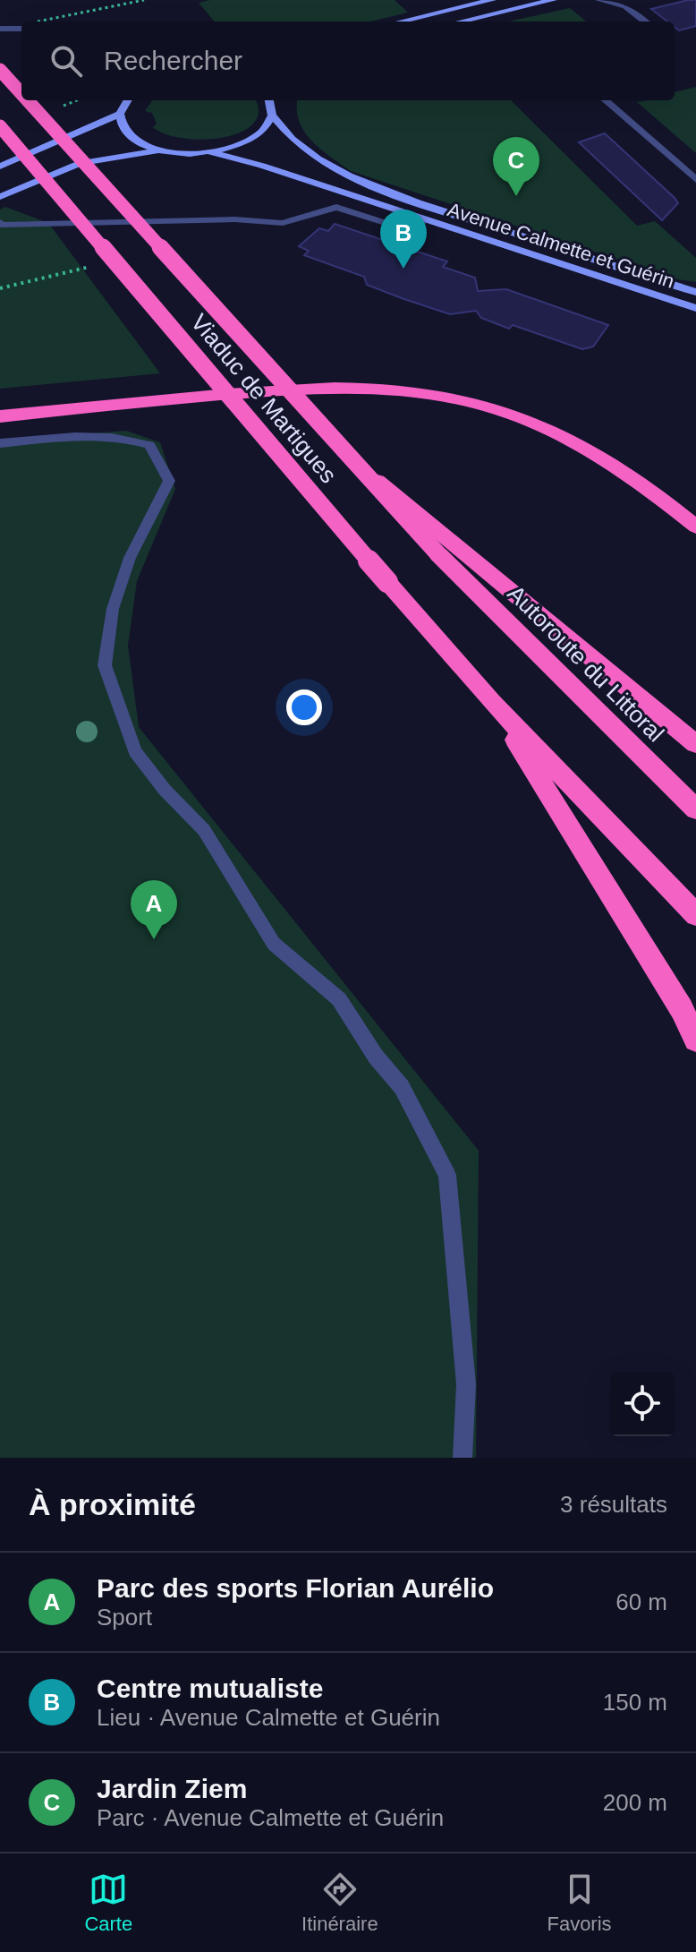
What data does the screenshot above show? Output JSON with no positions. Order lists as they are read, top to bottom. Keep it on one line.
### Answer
{"streets":{"highway":["Viaduc de Martigues","Autoroute du Littoral"],"main road":["Avenue Calmette et Guérin"]},"crossings":[["Viaduc de Martigues","Autoroute du Littoral"]],"page":{"search":"Rechercher","pins":["C","B","A"],"heading":["À proximité","3 résultats"],"list":[{"mark":"A","name":"Parc des sports Florian Aurélio","note":"Sport","value":"60 m"},{"mark":"B","name":"Centre mutualiste","note":"Lieu · Avenue Calmette et Guérin","value":"150 m"},{"mark":"C","name":"Jardin Ziem","note":"Parc · Avenue Calmette et Guérin","value":"200 m"}],"nav":["Carte","Itinéraire","Favoris"]}}
